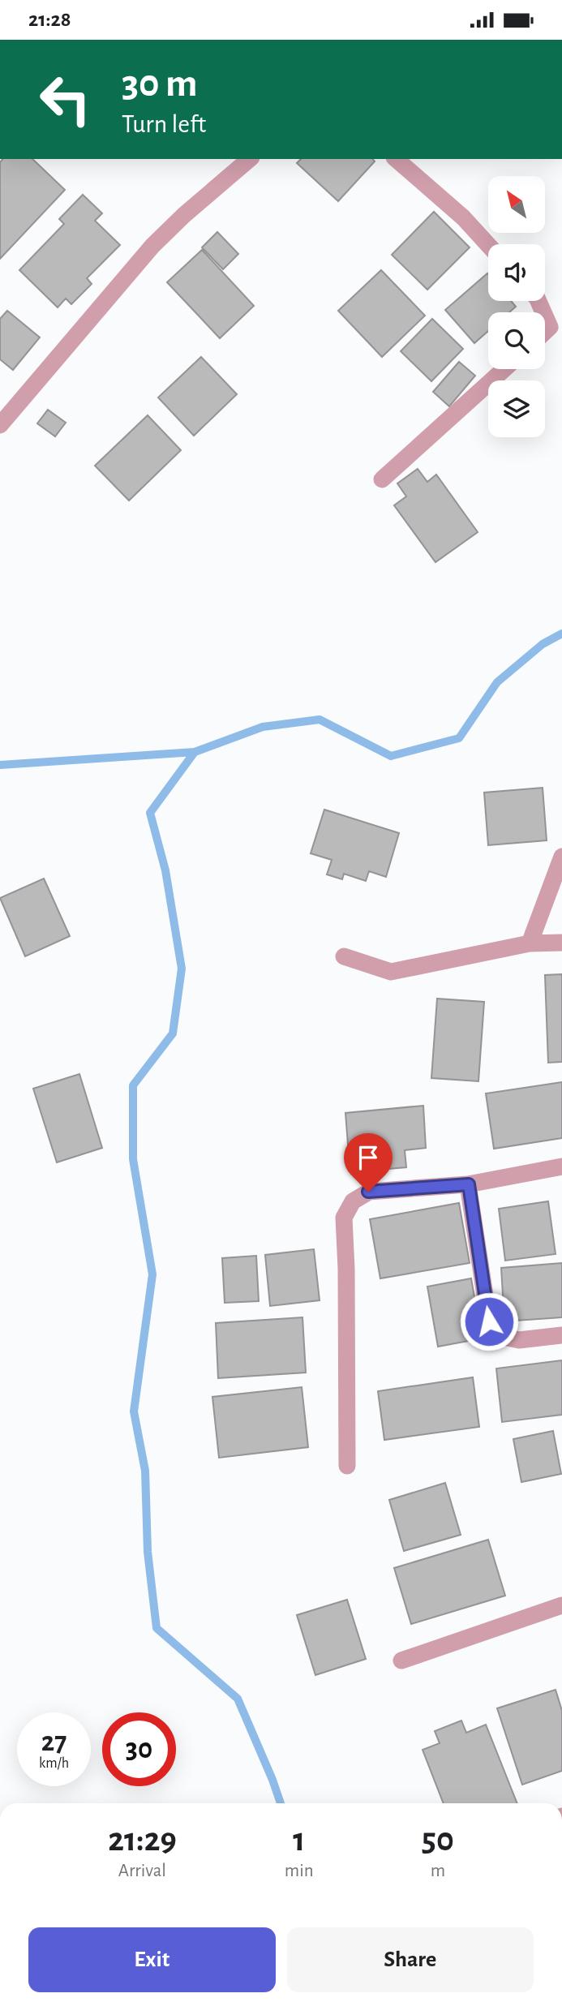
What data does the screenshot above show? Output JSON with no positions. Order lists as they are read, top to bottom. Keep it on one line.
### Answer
{"north":"top left","page":{"status":"21:28","turn":["30 m","Turn left"],"speed":"27 km/h","limit":"30","eta":["21:29","Arrival","1","min","50","m"],"buttons":["Exit","Share"]}}
